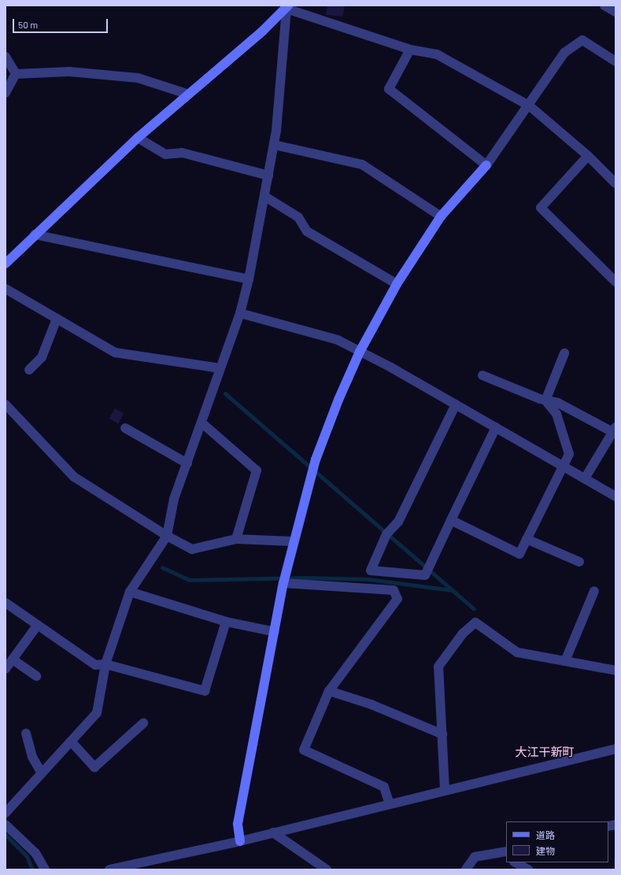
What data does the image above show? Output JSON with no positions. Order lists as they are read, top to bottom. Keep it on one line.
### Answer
{"districts":["大江干新町"],"legend":["道路","建物"],"scale_bar":"50 m"}
